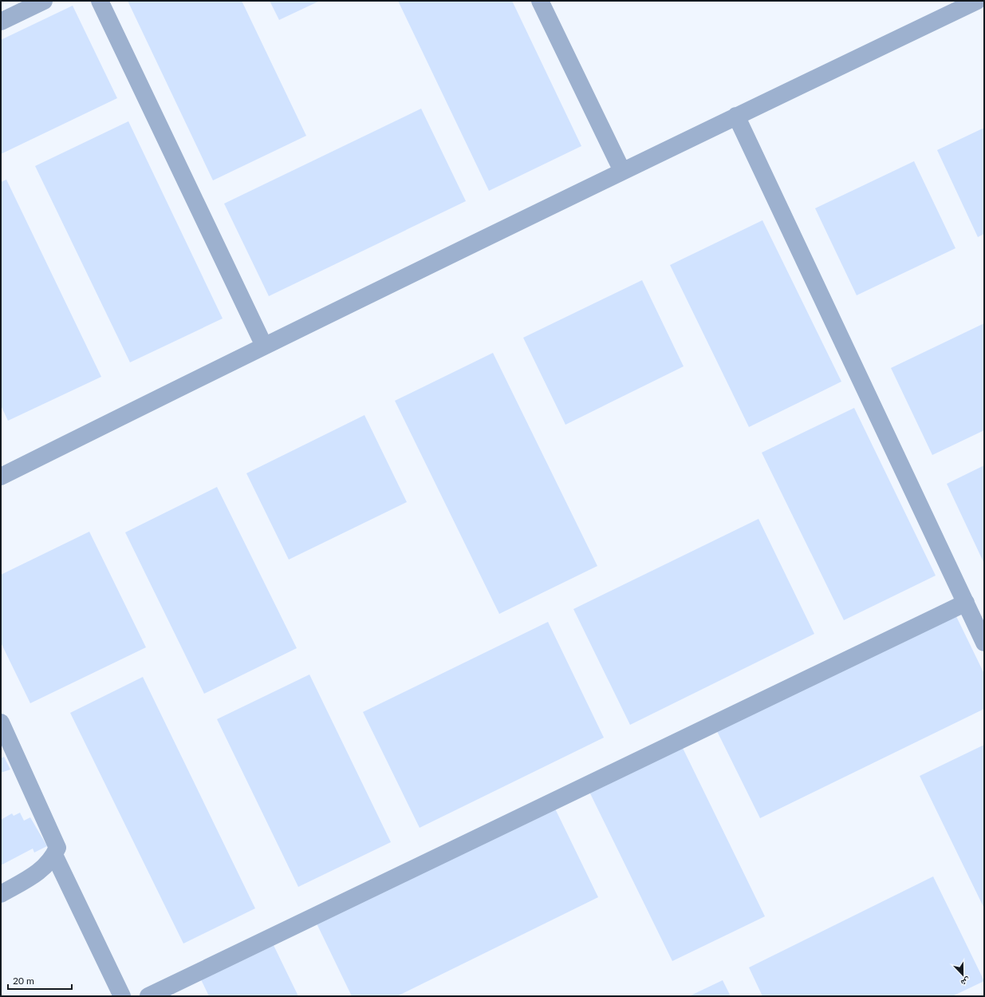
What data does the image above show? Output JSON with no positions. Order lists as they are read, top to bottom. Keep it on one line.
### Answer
{"scale_bar":"20 m","north":"bottom"}
